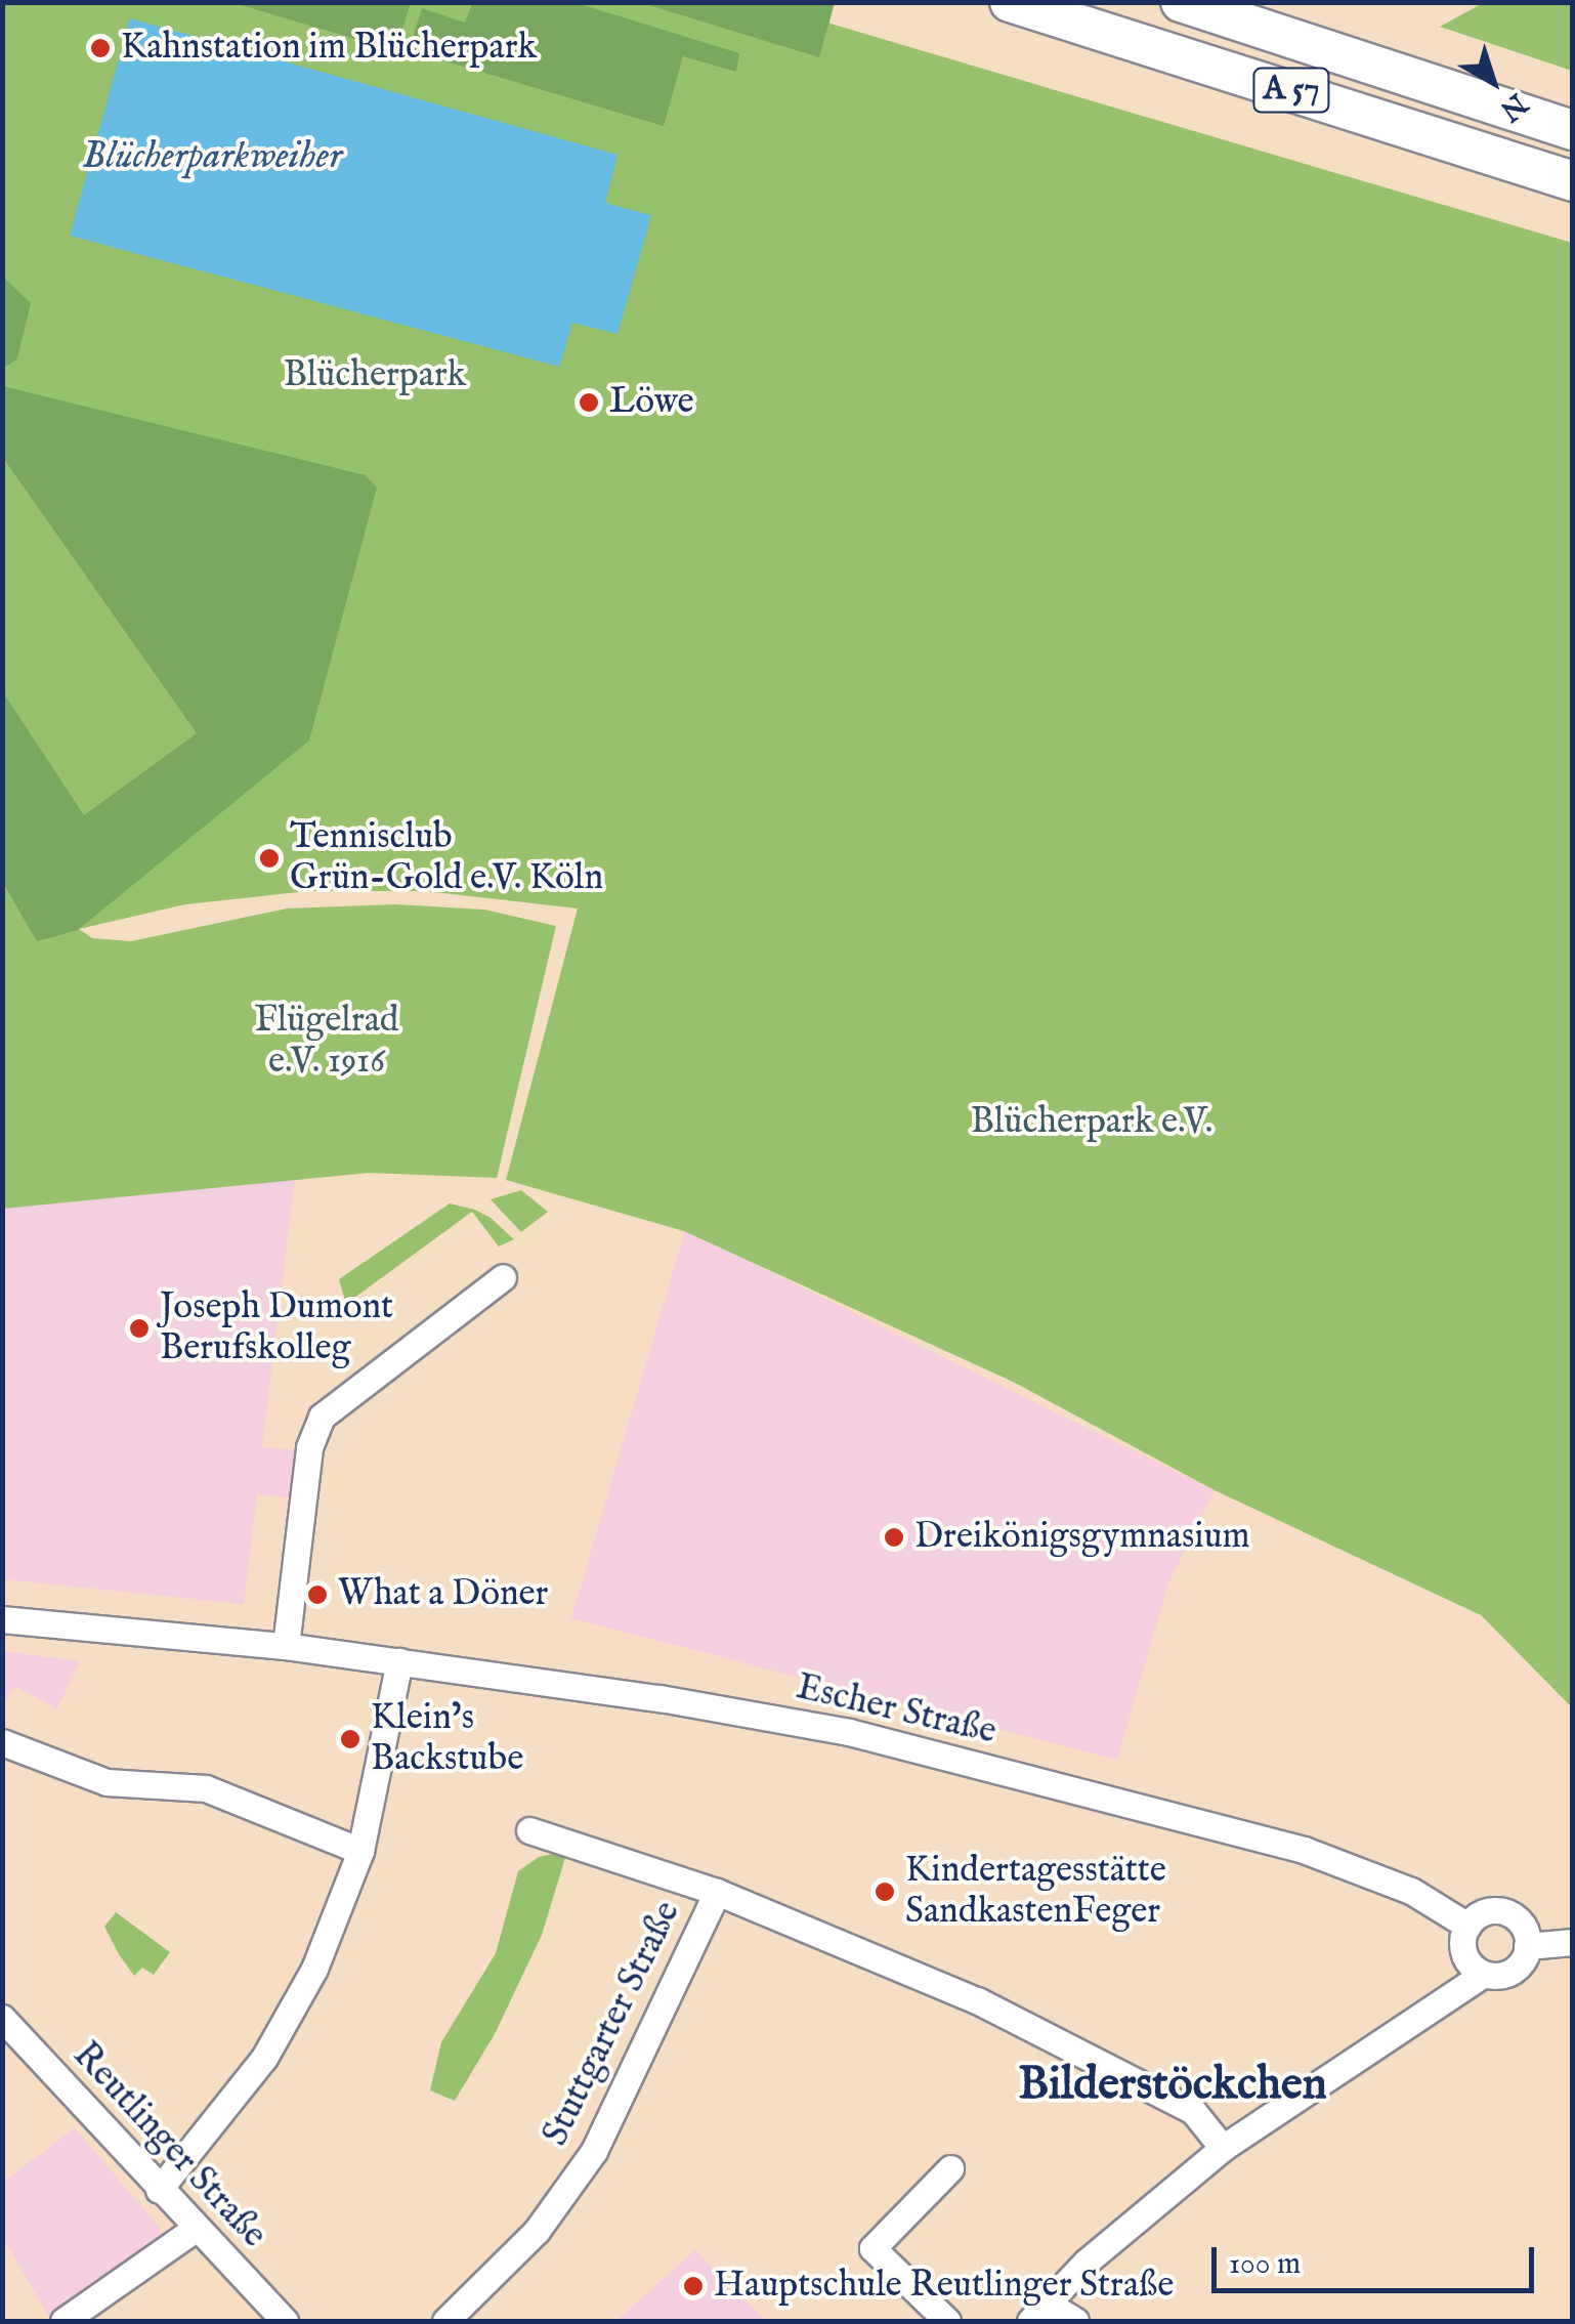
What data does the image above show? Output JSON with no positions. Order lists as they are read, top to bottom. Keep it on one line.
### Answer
{"streets":{"highway":["A 57"],"street":["Escher Straße","Stuttgarter Straße","Reutlinger Straße"]},"districts":["Bilderstöckchen"],"water":["Blücherparkweiher"],"parks":["Blücherpark","Flügelrad e.V. 1916","Blücherpark e.V."],"places":["Kahnstation im Blücherpark","Löwe","Tennisclub Grün-Gold e.V. Köln","Joseph Dumont Berufskolleg","Dreikönigsgymnasium","What a Döner","Klein’s Backstube","Kindertagesstätte SandkastenFeger","Hauptschule Reutlinger Straße"],"scale_bar":"100 m","north":"bottom right"}
